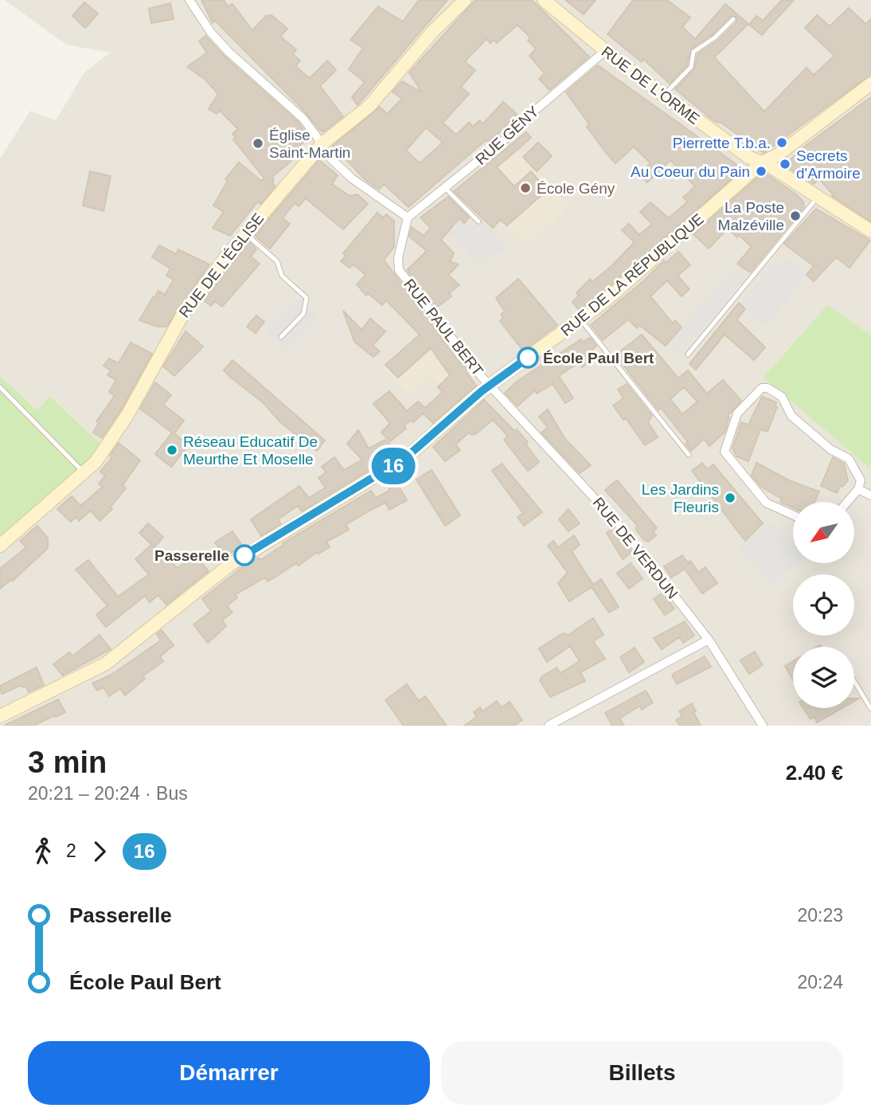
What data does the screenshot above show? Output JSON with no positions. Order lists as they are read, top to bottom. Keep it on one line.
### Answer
{"streets":{"main road":["RUE DE L'ORME","RUE DE L'ÉGLISE","RUE DE LA RÉPUBLIQUE"],"street":["RUE GÉNY","RUE PAUL BERT","RUE DE VERDUN"]},"crossings":[["RUE DE L'ORME","RUE GÉNY"],["RUE DE L'ORME","RUE DE LA RÉPUBLIQUE"],["RUE GÉNY","RUE PAUL BERT"],["RUE DE LA RÉPUBLIQUE","RUE PAUL BERT"],["RUE DE LA RÉPUBLIQUE","RUE DE VERDUN"],["RUE PAUL BERT","RUE DE VERDUN"]],"places":["Pierrette T.b.a.","Église Saint-Martin","Secrets d'Armoire","Au Coeur du Pain","École Gény","La Poste Malzéville","École Paul Bert","Réseau Educatif De Meurthe Et Moselle","Les Jardins Fleuris","Passerelle"],"lines":["bus line 16"],"north":"bottom left","page":{"on_map":"16","heading":["3 min","20:21 – 20:24 · Bus","2.40 €"],"legs":["2","16"],"list":[{"name":"Passerelle","value":"20:23"},{"name":"École Paul Bert","value":"20:24"}],"buttons":["Démarrer","Billets"]}}
